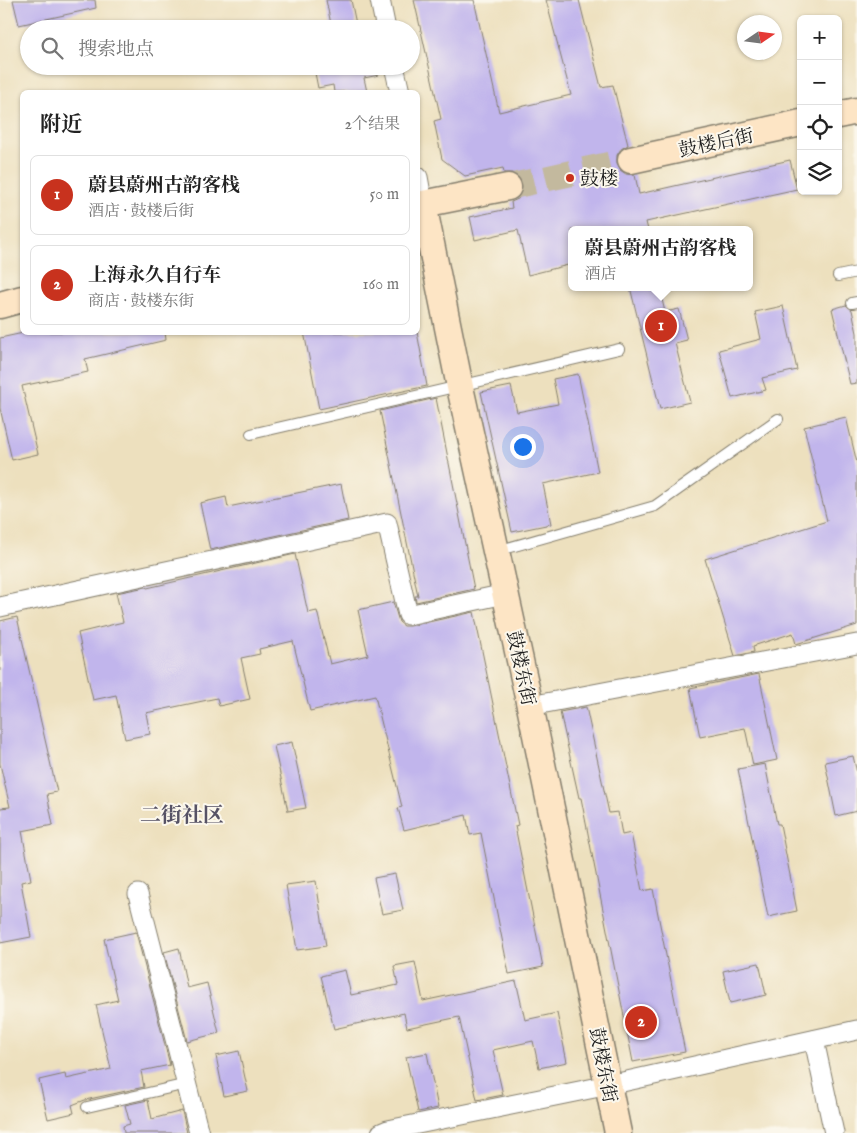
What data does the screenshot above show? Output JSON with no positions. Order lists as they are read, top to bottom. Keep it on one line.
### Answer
{"streets":{"main road":["鼓楼后街","鼓楼东街"]},"districts":["二街社区"],"places":["鼓楼"],"north":"right","page":{"map_buttons":["+","−"],"search":"搜索地点","heading":["附近","2个结果"],"list":[{"mark":"1","name":"蔚县蔚州古韵客栈","note":"酒店 · 鼓楼后街","value":"50 m"},{"mark":"2","name":"上海永久自行车","note":"商店 · 鼓楼东街","value":"160 m"}],"popup":["蔚县蔚州古韵客栈","酒店"],"pins":["1","2"]}}
